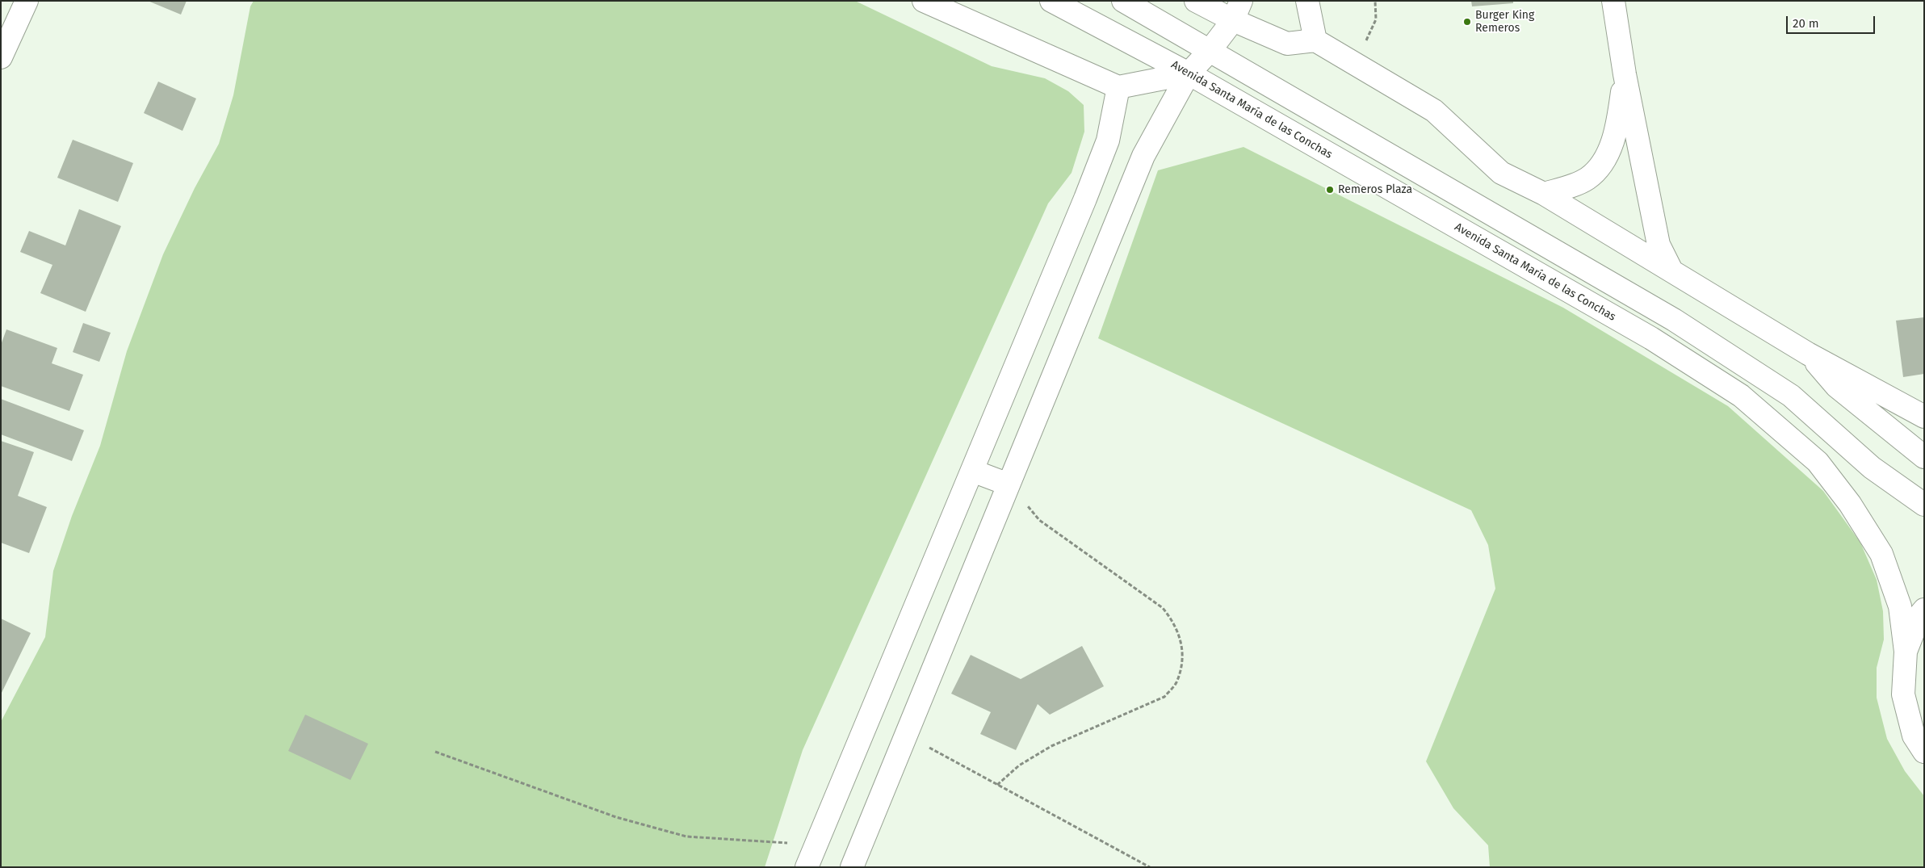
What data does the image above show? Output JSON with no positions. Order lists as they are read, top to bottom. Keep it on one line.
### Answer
{"streets":{"street":["Avenida Santa María de las Conchas"]},"places":["Burger King Remeros","Remeros Plaza"],"scale_bar":"20 m"}
